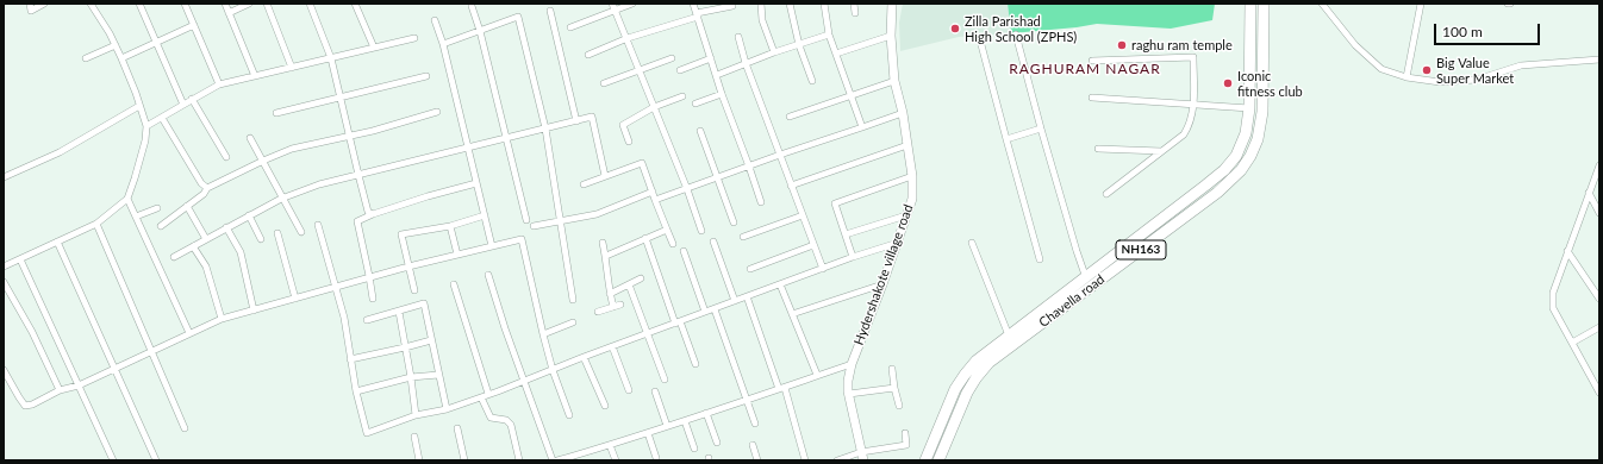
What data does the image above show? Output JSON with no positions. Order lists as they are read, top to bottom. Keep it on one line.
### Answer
{"streets":{"highway":["NH163","Chavella road"],"street":["Hydershakote village road"]},"districts":["RAGHURAM NAGAR"],"places":["Zilla Parishad High School (ZPHS)","raghu ram temple","Big Value Super Market","Iconic fitness club"],"scale_bar":"100 m"}
